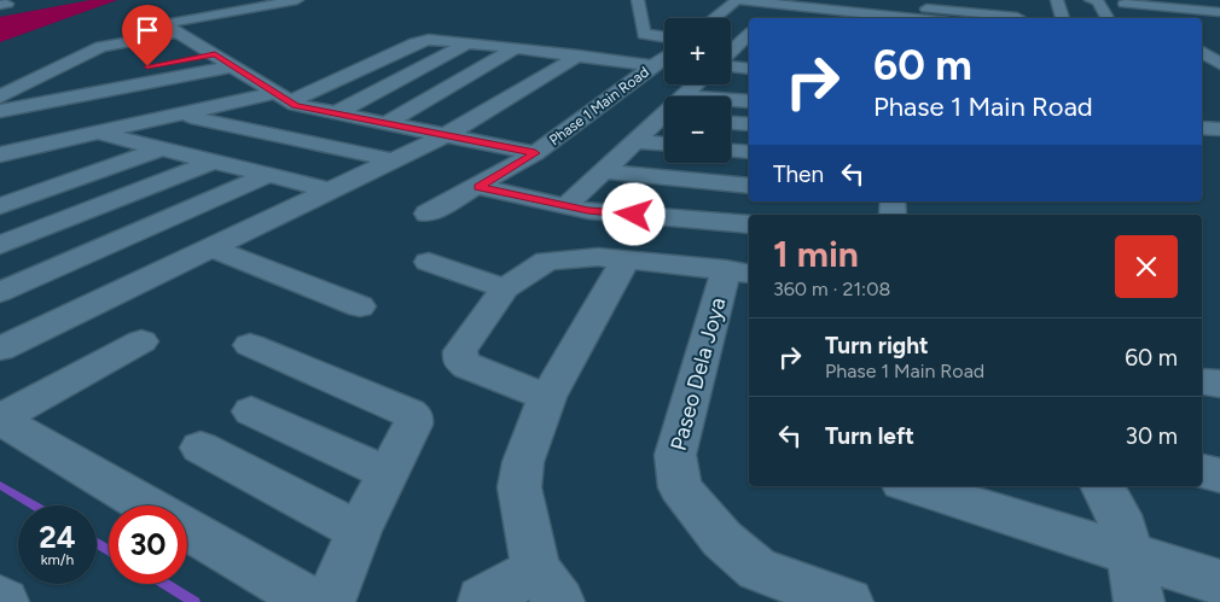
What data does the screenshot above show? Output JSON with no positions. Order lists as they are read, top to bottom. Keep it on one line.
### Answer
{"streets":{"street":["Phase 1 Main Road","Paseo Dela Joya"]},"page":{"map_buttons":["+","−"],"turn":["60 m","Phase 1 Main Road"],"then":"Then","heading":["1 min","360 m · 21:08"],"list":[{"name":"Turn right","note":"Phase 1 Main Road","value":"60 m"},{"name":"Turn left","value":"30 m"}],"speed":"24 km/h","limit":"30"}}
